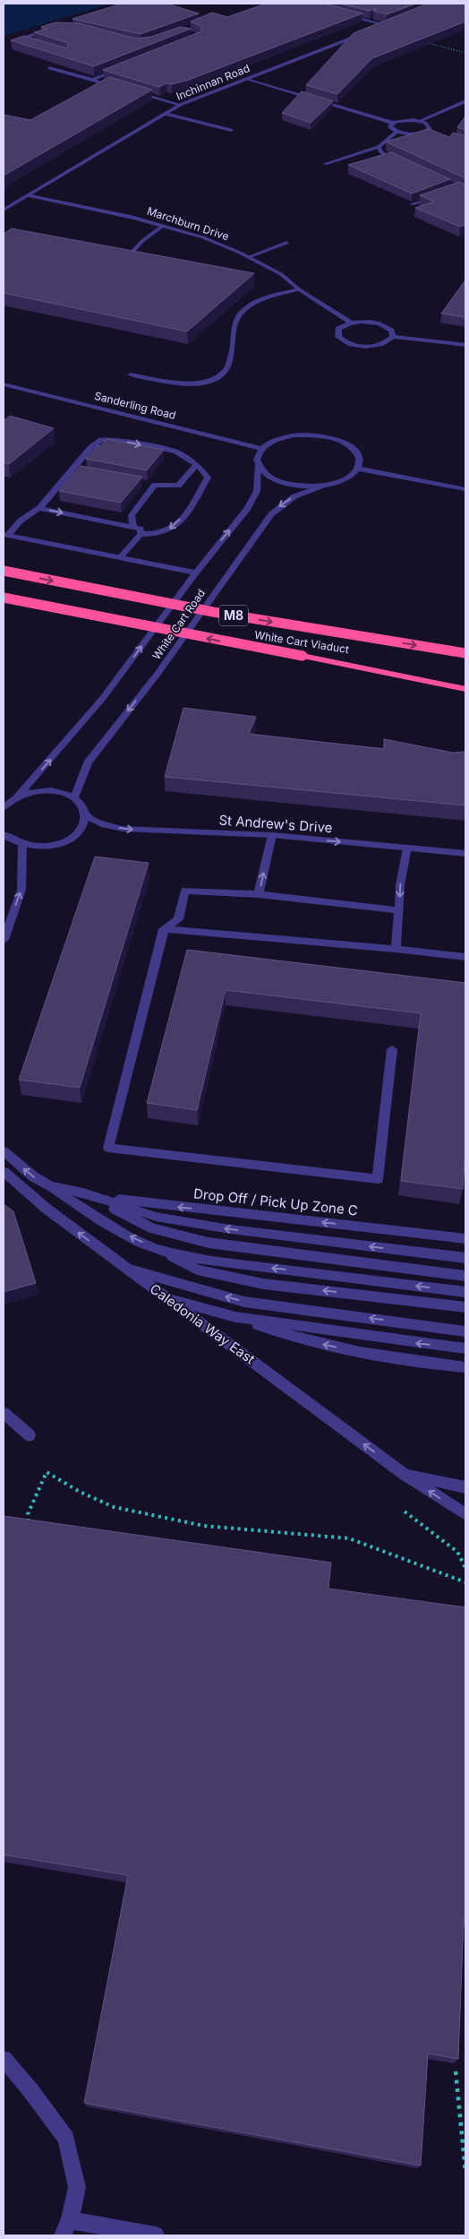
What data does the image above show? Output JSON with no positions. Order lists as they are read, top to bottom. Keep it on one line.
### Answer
{"streets":{"highway":["M8","White Cart Viaduct"],"street":["Inchinnan Road","Marchburn Drive","Sanderling Road","White Cart Road","St Andrew's Drive","Drop Off / Pick Up Zone C","Caledonia Way East"]},"crossings":[["Inchinnan Road","Marchburn Drive"],["Sanderling Road","White Cart Road"]]}
